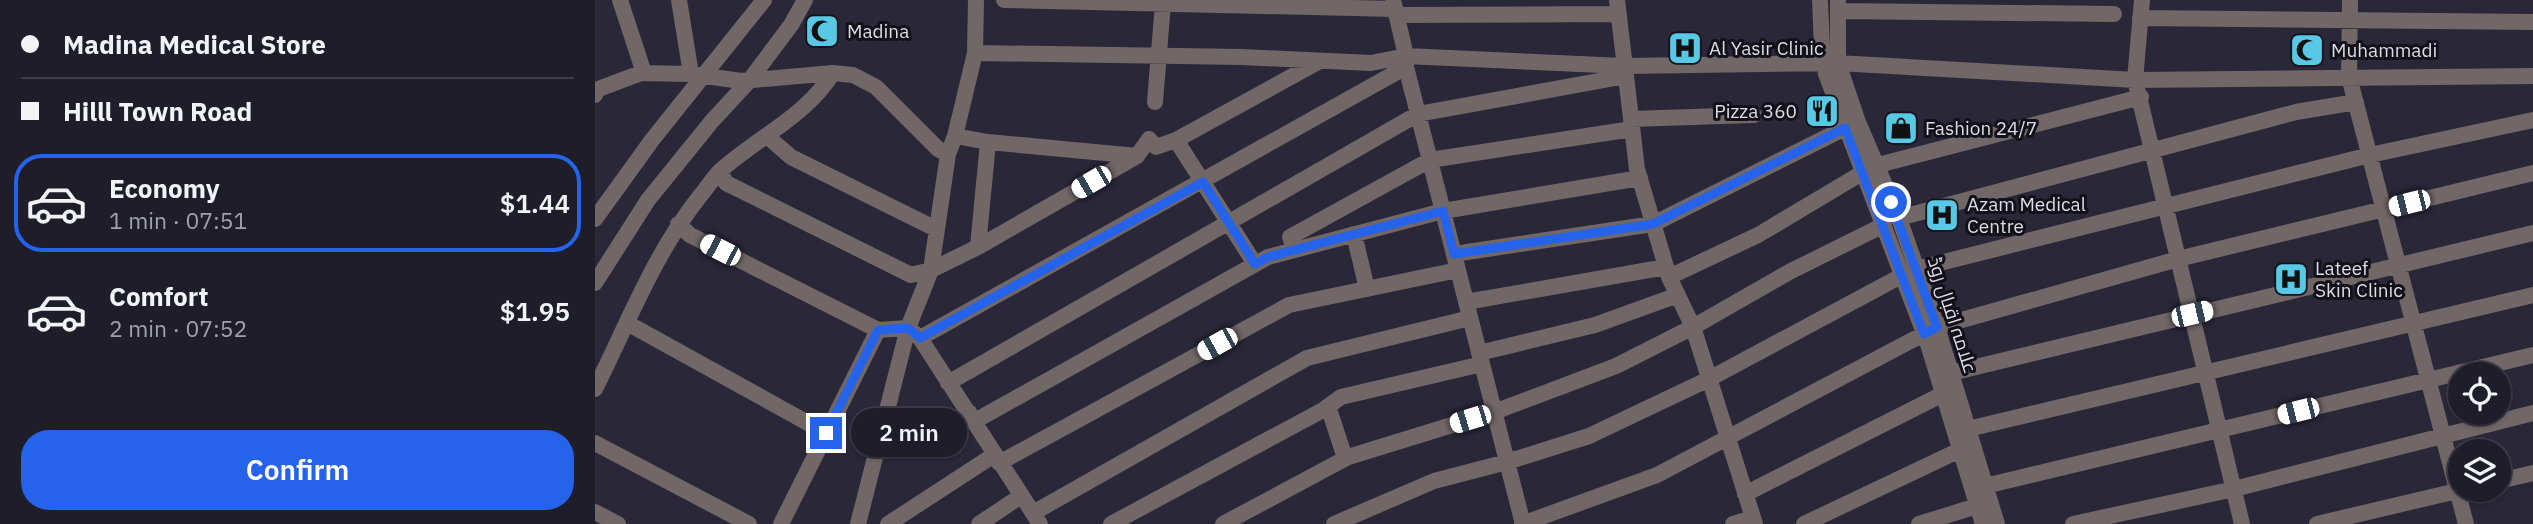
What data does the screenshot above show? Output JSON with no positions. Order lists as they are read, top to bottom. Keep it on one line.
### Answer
{"streets":{"street":["علامہ اقبال روڈ"]},"places":{"mosque":["Madina","Muhammadi"],"hospital":["Al Yasir Clinic","Azam Medical Centre","Lateef Skin Clinic"],"restaurant":["Pizza 360"],"shop":["Fashion 24/7"]},"page":{"banner":["Madina Medical Store","Hilll Town Road"],"list":[{"name":"Economy","note":"1 min · 07:51","value":"$1.44"},{"name":"Comfort","note":"2 min · 07:52","value":"$1.95"}],"bubble":"2 min","buttons":"Confirm"}}
